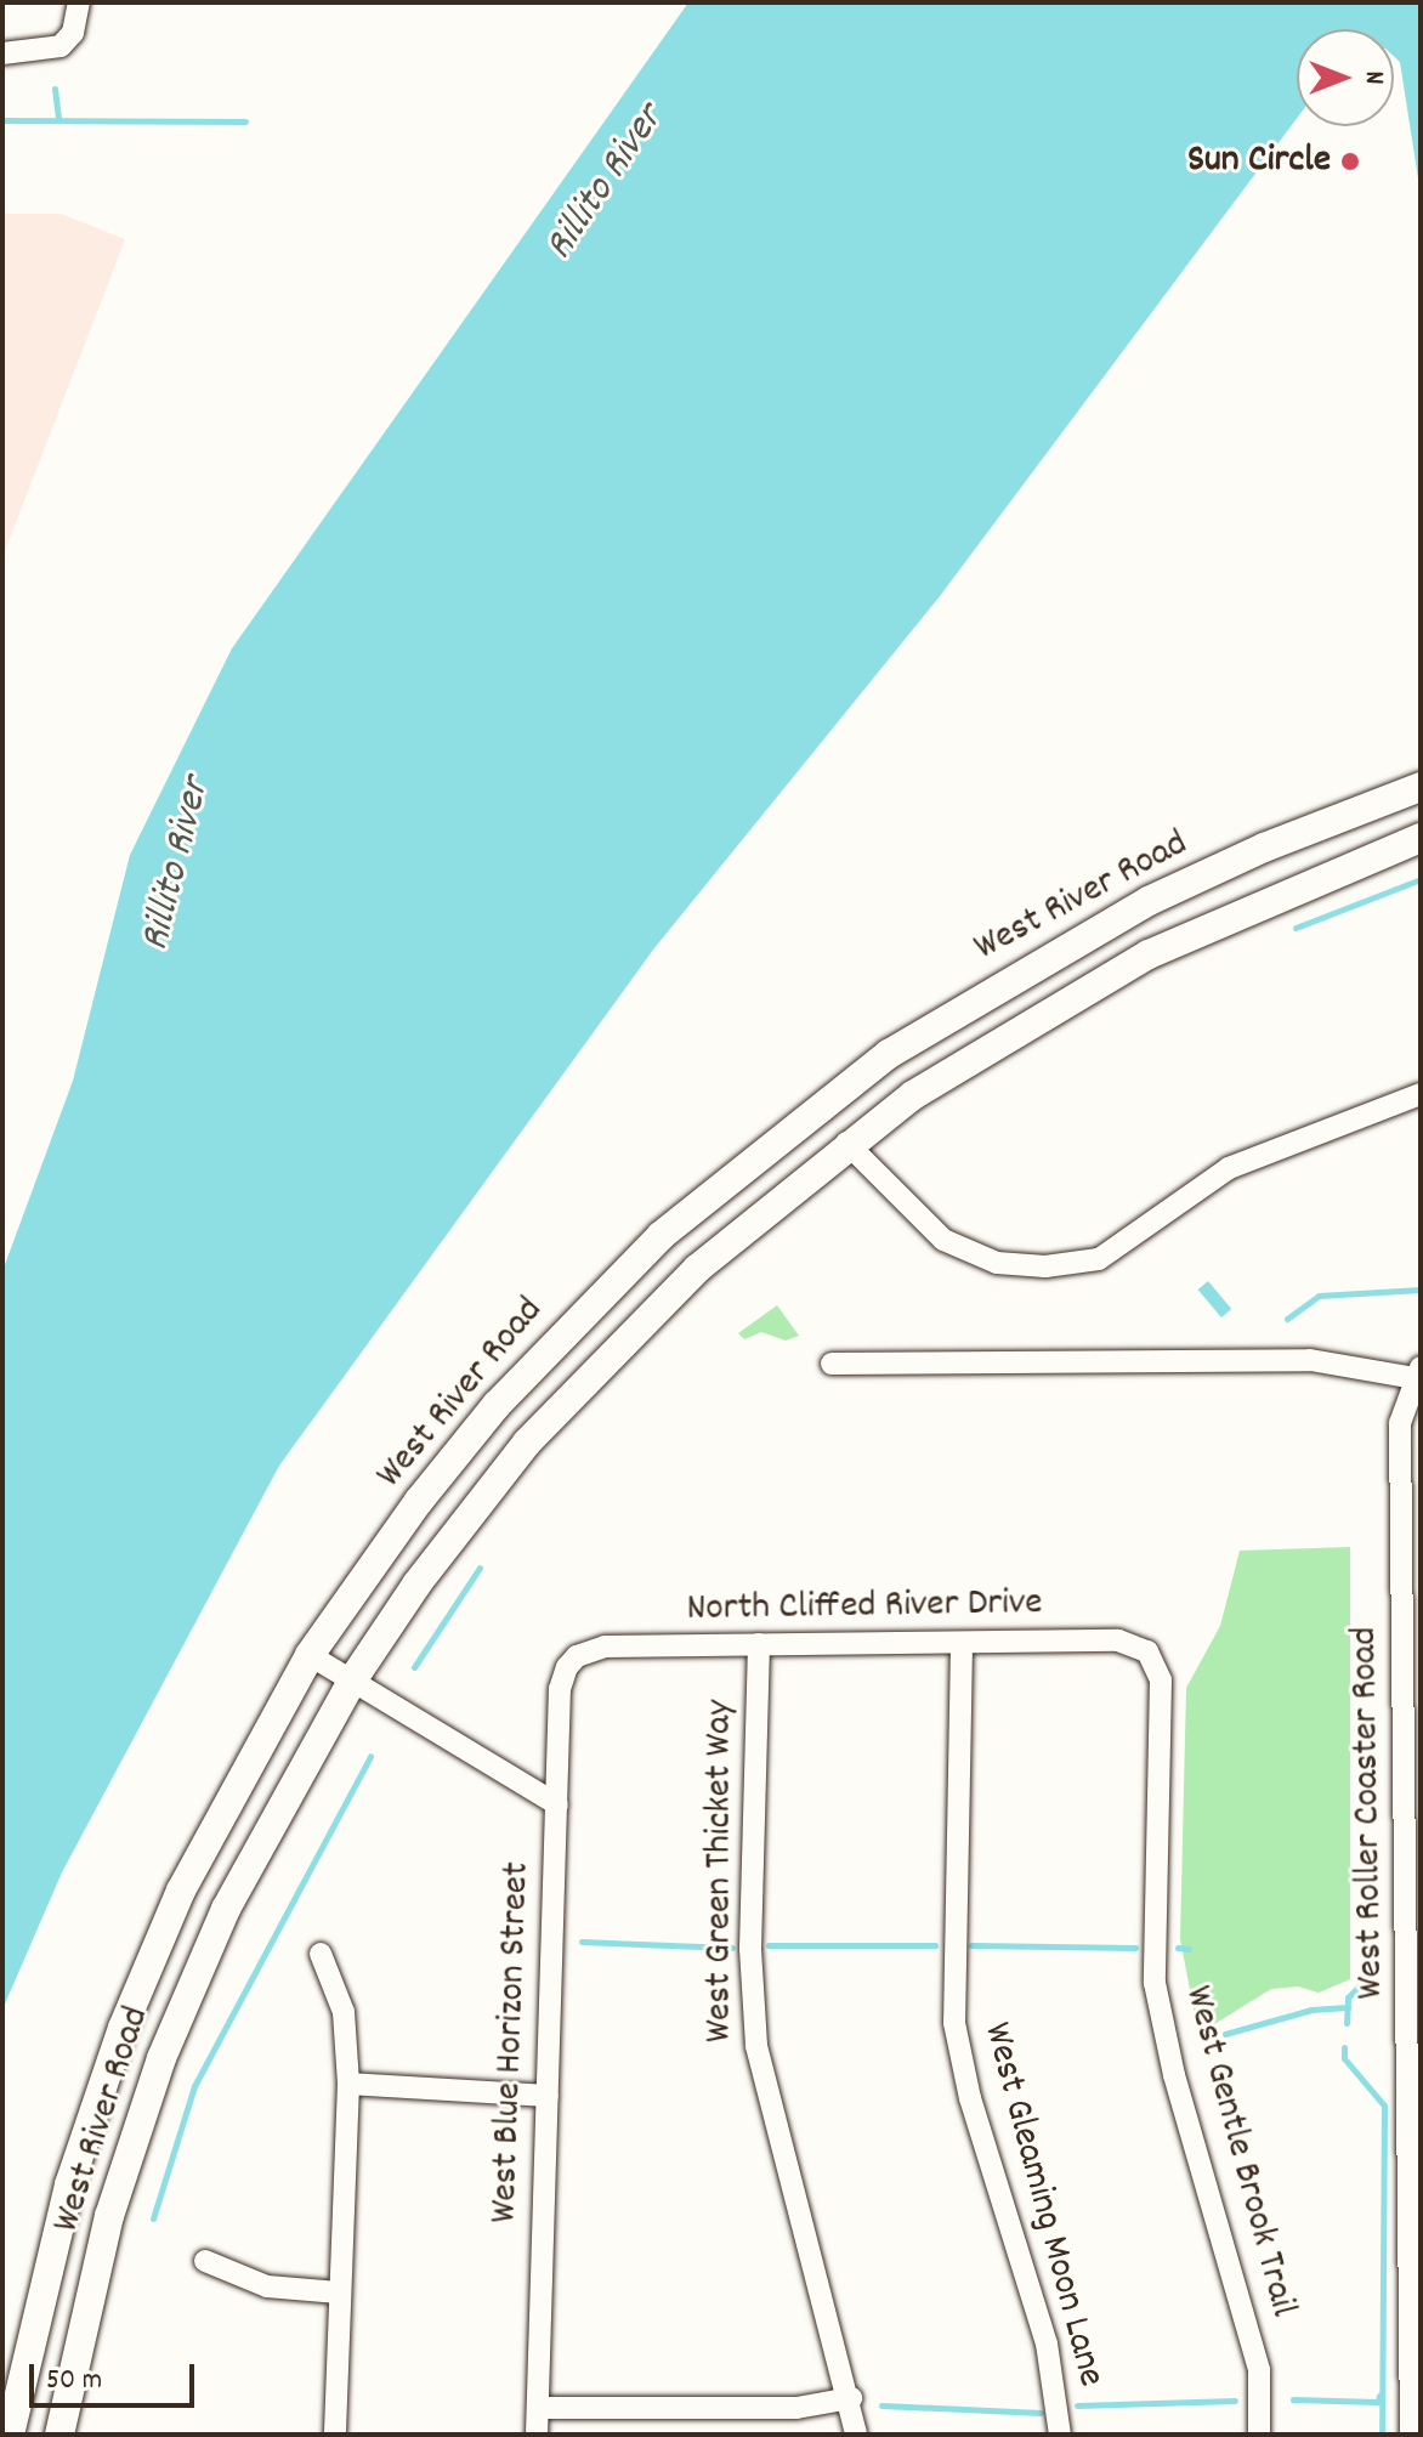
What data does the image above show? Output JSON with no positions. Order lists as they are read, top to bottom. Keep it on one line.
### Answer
{"streets":{"main road":["West River Road"],"street":["North Cliffed River Drive","West Roller Coaster Road","West Green Thicket Way","West Blue Horizon Street","West Gentle Brook Trail","West Gleaming Moon Lane"]},"crossings":[["North Cliffed River Drive","West Green Thicket Way"],["North Cliffed River Drive","West Blue Horizon Street"],["North Cliffed River Drive","West Gentle Brook Trail"],["North Cliffed River Drive","West Gleaming Moon Lane"]],"water":["Rillito River"],"places":["Sun Circle"],"scale_bar":"50 m","north":"right"}
